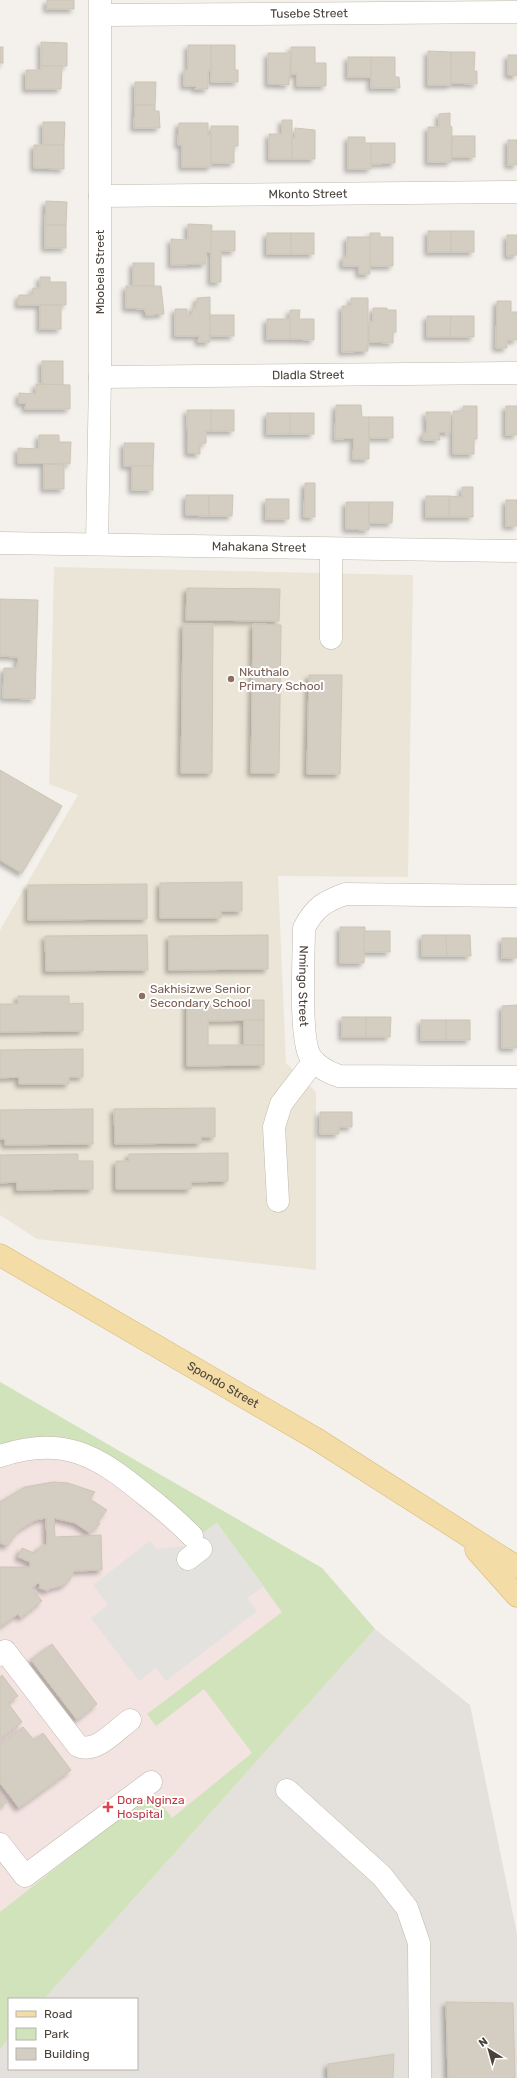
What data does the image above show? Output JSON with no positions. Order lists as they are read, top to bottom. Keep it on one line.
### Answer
{"streets":{"main road":["Spondo Street"],"street":["Tusebe Street","Mkonto Street","Mbobela Street","Dladla Street","Mahakana Street","Nmingo Street"]},"crossings":[["Tusebe Street","Mbobela Street"],["Mkonto Street","Mbobela Street"],["Mbobela Street","Dladla Street"],["Mbobela Street","Mahakana Street"]],"places":{"other":["Nkuthalo Primary School","Sakhisizwe Senior Secondary School"],"health":["Dora Nginza Hospital"]},"legend":["Road","Park","Building"],"north":"top left"}
